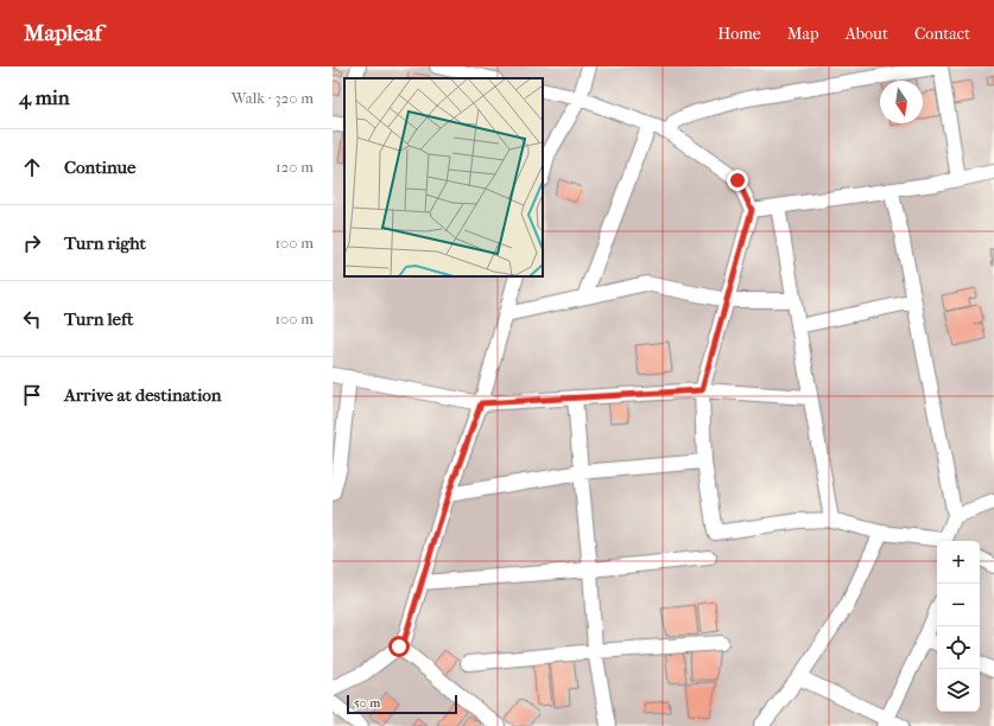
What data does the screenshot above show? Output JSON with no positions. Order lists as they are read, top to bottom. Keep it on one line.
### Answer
{"scale_bar":"50 m","north":"bottom","page":{"header":"Mapleaf","nav":["Home","Map","About","Contact"],"heading":["4 min","Walk · 320 m"],"list":[["Continue","120 m"],["Turn right","100 m"],["Turn left","100 m"],"Arrive at destination"],"map_buttons":["+","−"],"scale":"50 m"}}
